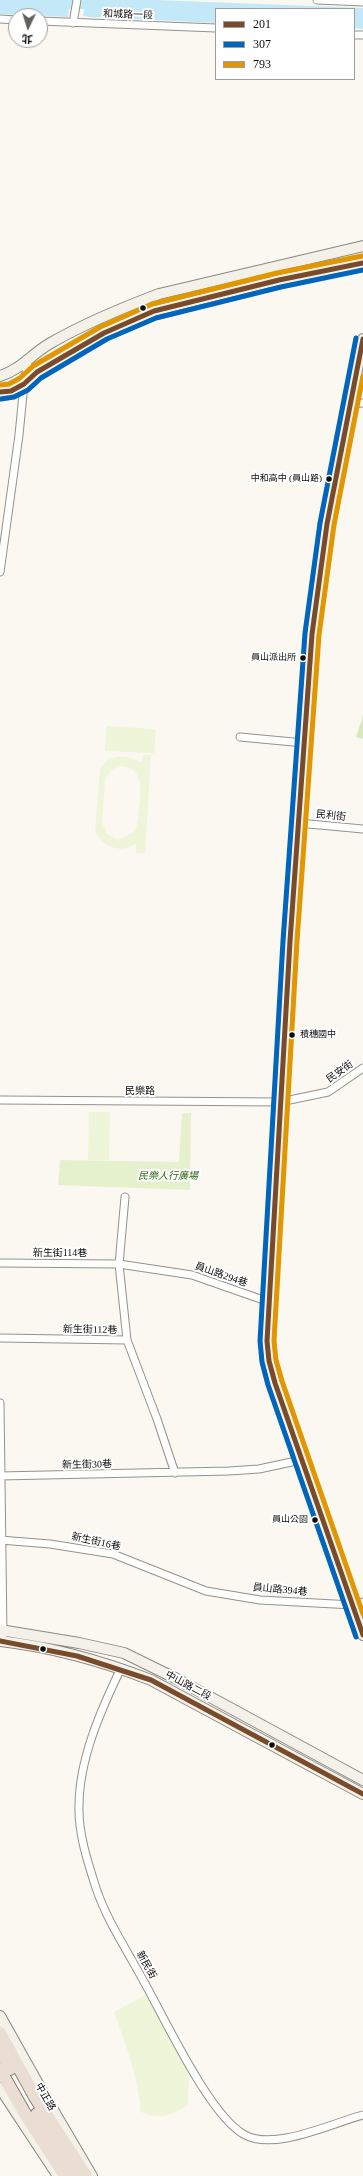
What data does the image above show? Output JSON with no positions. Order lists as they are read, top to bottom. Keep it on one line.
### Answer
{"streets":{"main road":["中山路二段","中正路"],"street":["和城路一段","民利街","民安街","民樂路","新生街114巷","員山路294巷","新生街112巷","新生街30巷","新生街16巷","員山路394巷","新民街"]},"crossings":[["民安街","民樂路"],["新生街114巷","員山路294巷"],["新生街114巷","新生街112巷"],["員山路294巷","新生街112巷"],["新生街16巷","員山路394巷"],["中山路二段","新民街"]],"parks":["民樂人行廣場"],"places":["中和高中 (員山路)","員山派出所","積穗國中","員山公園"],"lines":["transit line 793","transit line 201","transit line 307"],"legend":["201","307","793"],"north":"bottom"}
